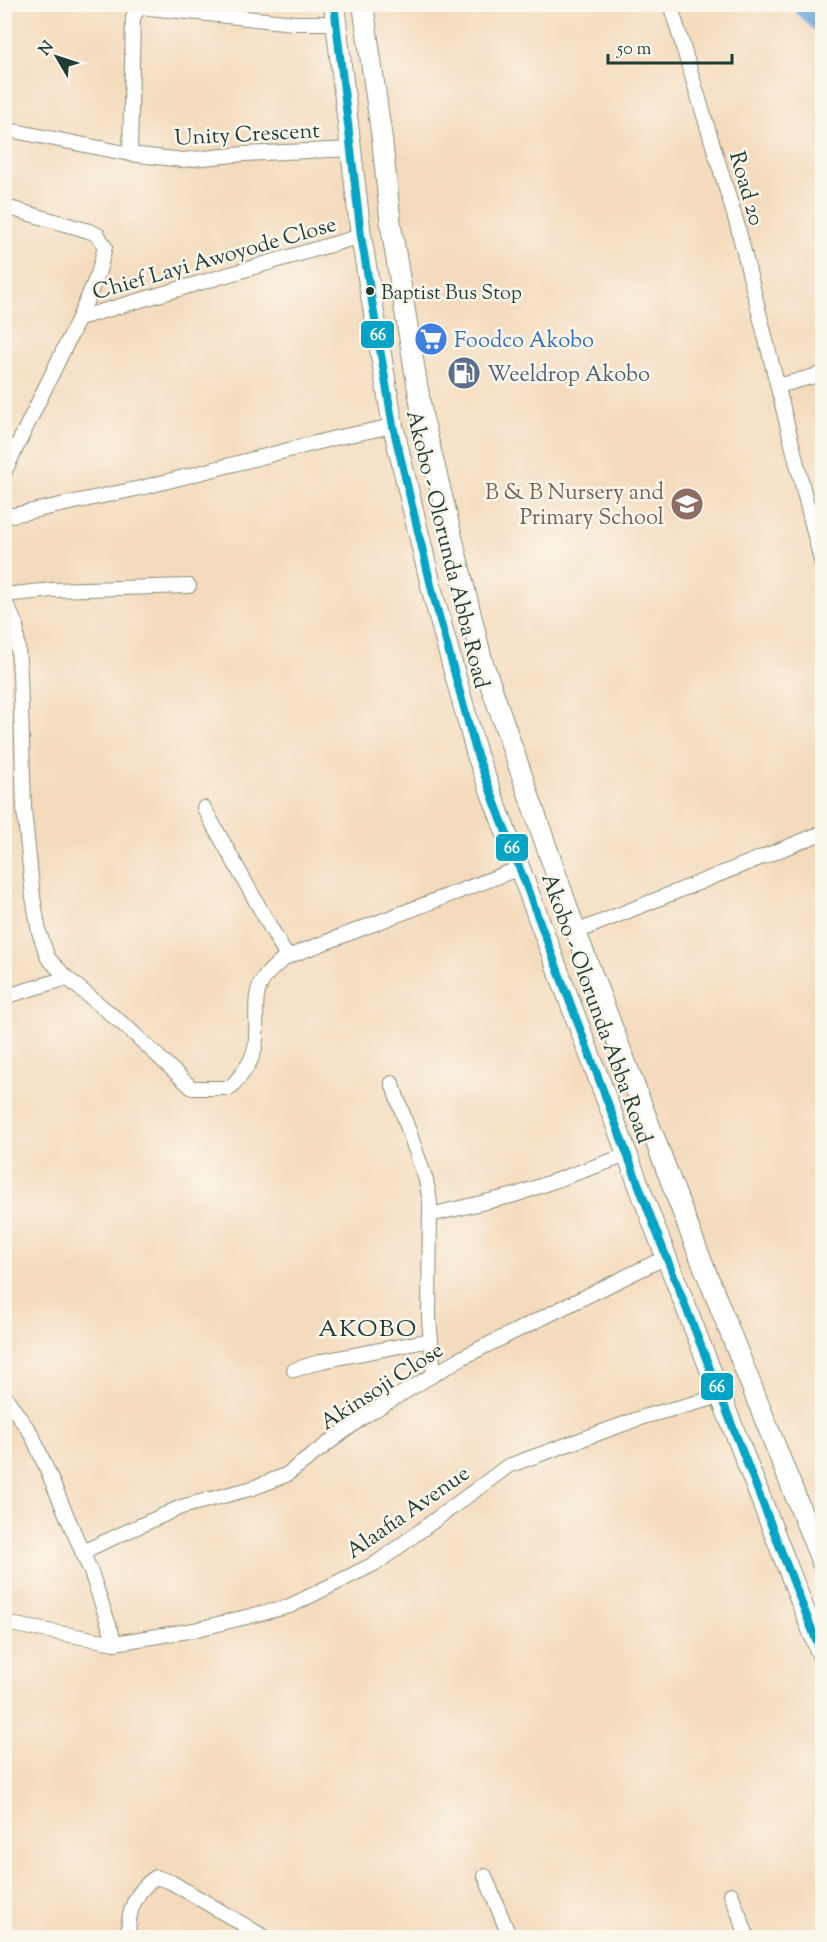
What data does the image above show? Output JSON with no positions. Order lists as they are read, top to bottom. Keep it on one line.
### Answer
{"streets":{"main road":["Akobo - Olorunda Abba Road"],"street":["Unity Crescent","Road 20","Chief Layi Awoyode Close","Akinsoji Close","Alaafia Avenue"]},"crossings":[["Unity Crescent","Akobo - Olorunda Abba Road"],["Chief Layi Awoyode Close","Akobo - Olorunda Abba Road"],["Akobo - Olorunda Abba Road","Akinsoji Close"],["Akobo - Olorunda Abba Road","Alaafia Avenue"]],"districts":["AKOBO"],"places":{"other":["Baptist Bus Stop"],"supermarket":["Foodco Akobo"],"fuel station":["Weeldrop Akobo"],"school or university":["B & B Nursery and Primary School"]},"lines":["transit line 66"],"scale_bar":"50 m","north":"top left"}
